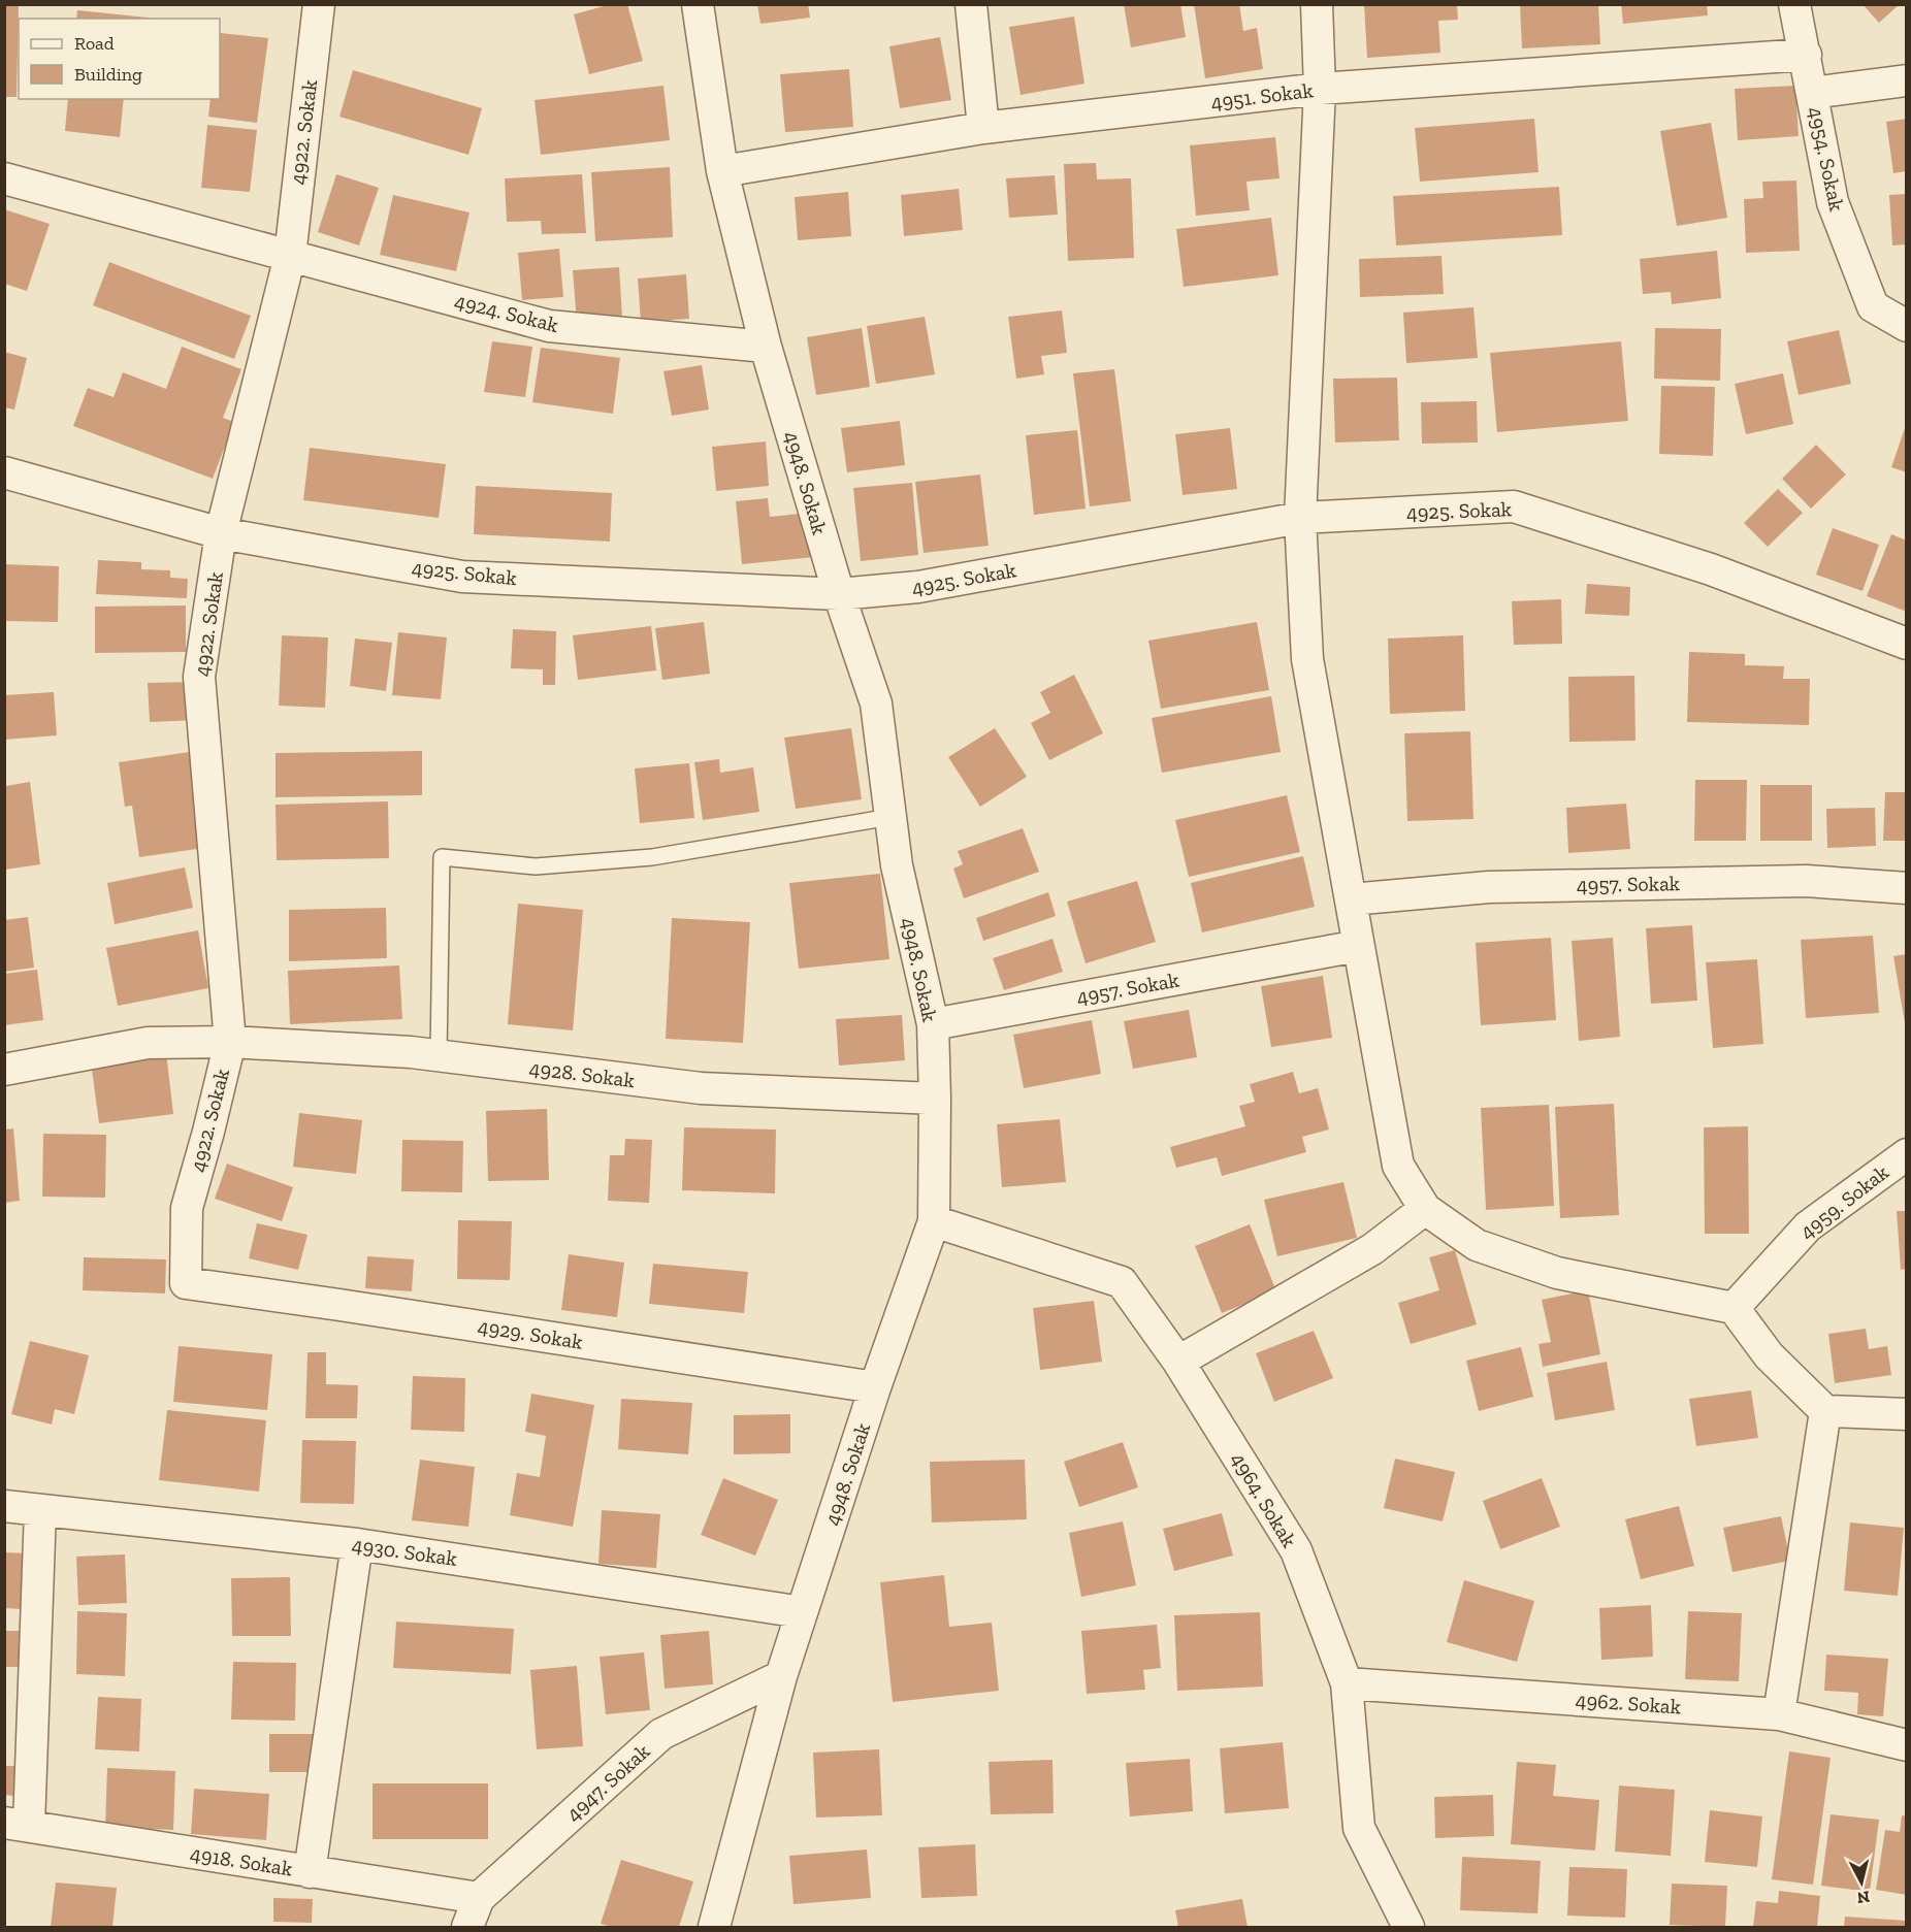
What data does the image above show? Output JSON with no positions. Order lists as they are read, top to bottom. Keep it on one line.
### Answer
{"streets":{"street":["4951. Sokak","4922. Sokak","4954. Sokak","4924. Sokak","4948. Sokak","4925. Sokak","4957. Sokak","4928. Sokak","4959. Sokak","4929. Sokak","4964. Sokak","4930. Sokak","4962. Sokak","4947. Sokak","4918. Sokak"]},"crossings":[["4951. Sokak","4954. Sokak"],["4951. Sokak","4948. Sokak"],["4922. Sokak","4924. Sokak"],["4922. Sokak","4925. Sokak"],["4922. Sokak","4928. Sokak"],["4922. Sokak","4929. Sokak"],["4924. Sokak","4948. Sokak"],["4948. Sokak","4925. Sokak"],["4948. Sokak","4957. Sokak"],["4948. Sokak","4928. Sokak"],["4948. Sokak","4929. Sokak"],["4948. Sokak","4964. Sokak"],["4948. Sokak","4930. Sokak"],["4948. Sokak","4947. Sokak"],["4964. Sokak","4962. Sokak"],["4947. Sokak","4918. Sokak"]],"legend":["Road","Building"],"north":"bottom"}
